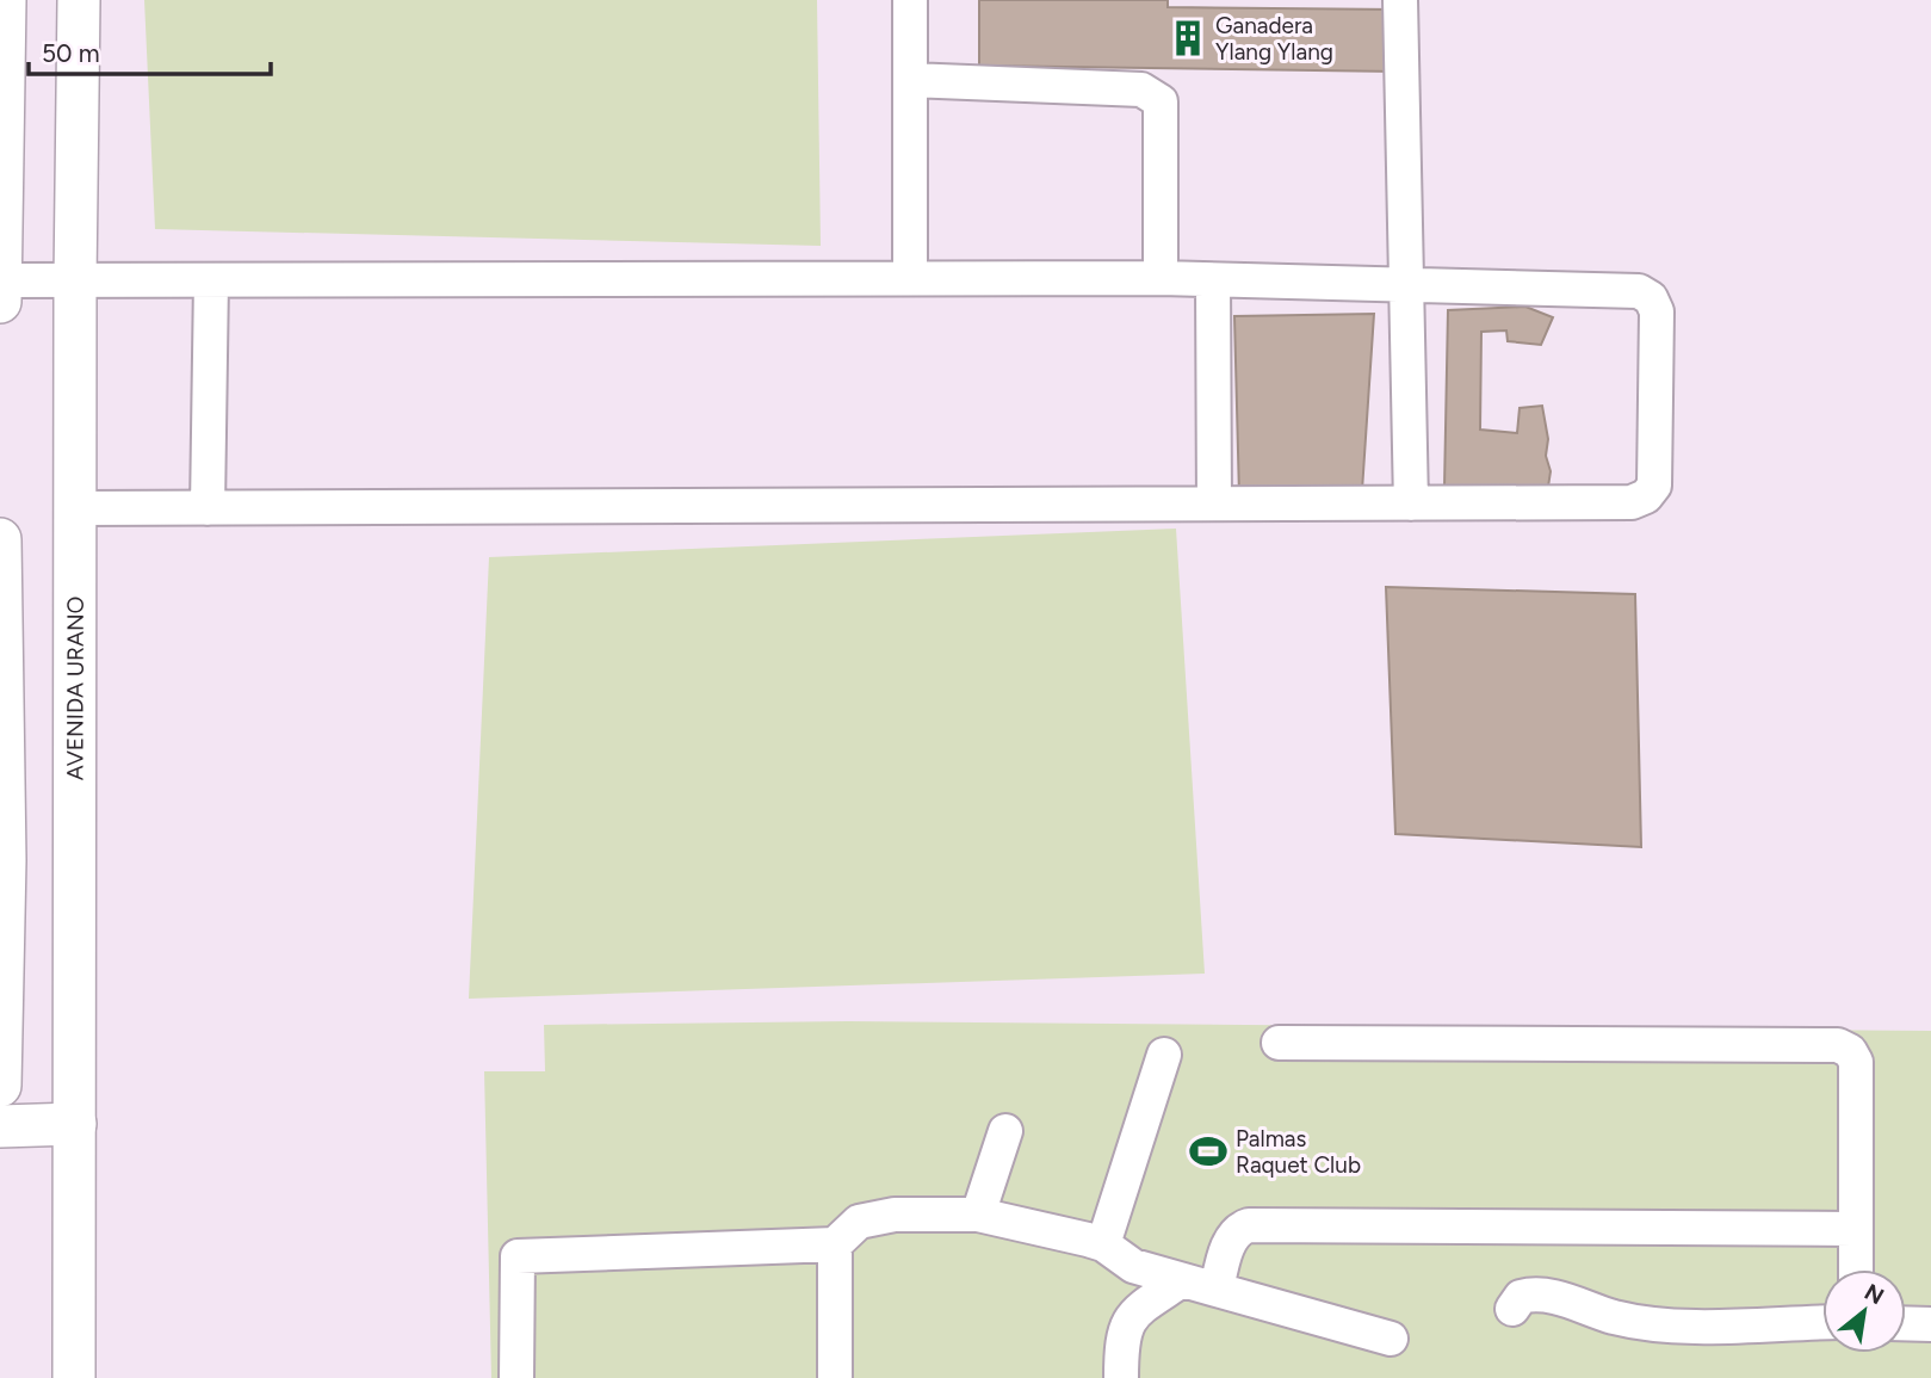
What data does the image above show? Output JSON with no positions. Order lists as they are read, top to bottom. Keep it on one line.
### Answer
{"streets":{"main road":["AVENIDA URANO"]},"places":{"building":["Ganadera Ylang Ylang"],"sports":["Palmas Raquet Club"]},"scale_bar":"50 m","north":"top right"}
